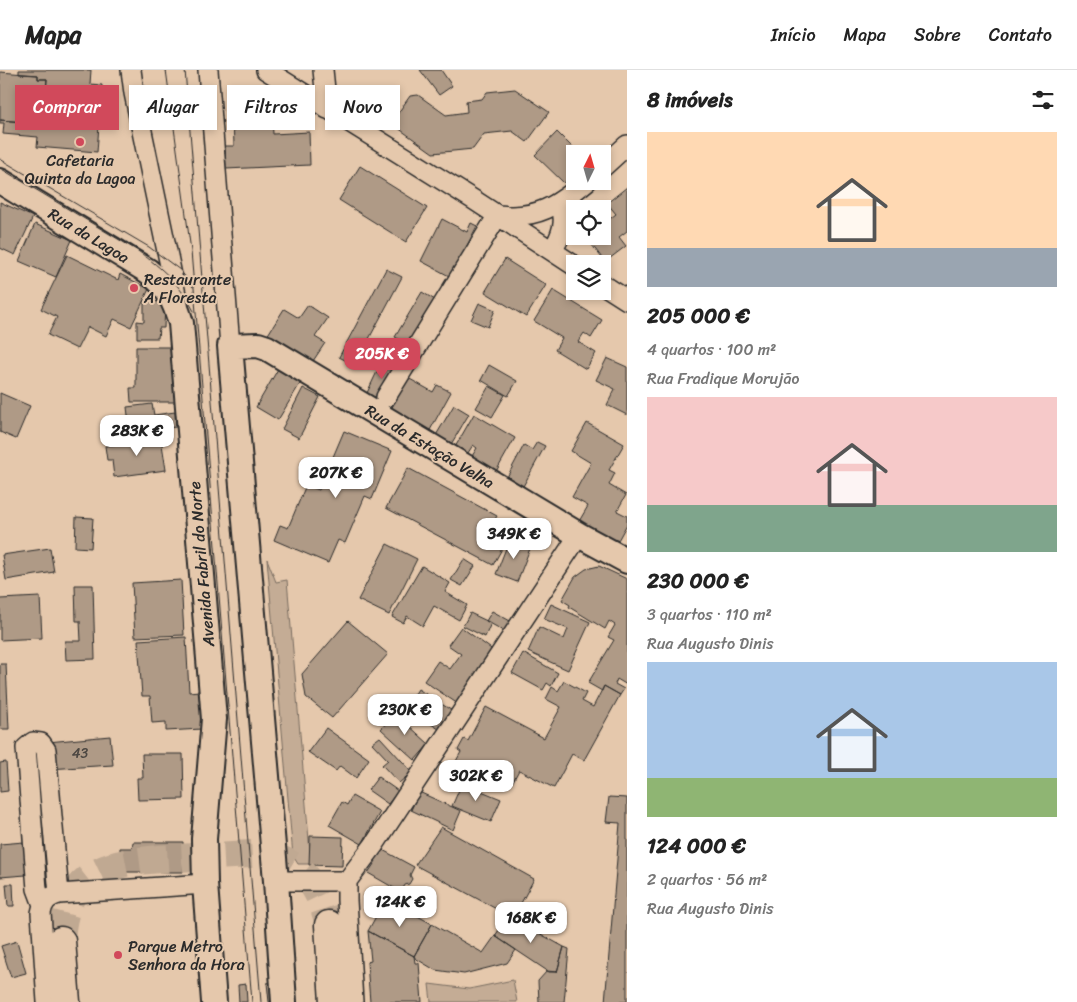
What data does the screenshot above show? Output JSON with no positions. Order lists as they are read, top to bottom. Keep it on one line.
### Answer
{"streets":{"street":["Rua da Lagoa","Rua da Estação Velha","Avenida Fabril do Norte"]},"crossings":[["Rua da Lagoa","Avenida Fabril do Norte"]],"places":["Cafetaria Quinta da Lagoa","Restaurante A Floresta","Parque Metro Senhora da Hora"],"house_numbers":["43"],"north":"top","page":{"header":"Mapa","nav":["Início","Mapa","Sobre","Contato"],"heading":"8 imóveis","chip":["Comprar","Alugar","Filtros","Novo"],"list":[{"name":"205 000 €","note":"4 quartos · 100 m² · Rua Fradique Morujão"},{"name":"230 000 €","note":"3 quartos · 110 m² · Rua Augusto Dinis"},{"name":"124 000 €","note":"2 quartos · 56 m² · Rua Augusto Dinis"}],"price":["205K €","283K €","207K €","349K €","230K €","302K €","124K €","168K €"]}}
